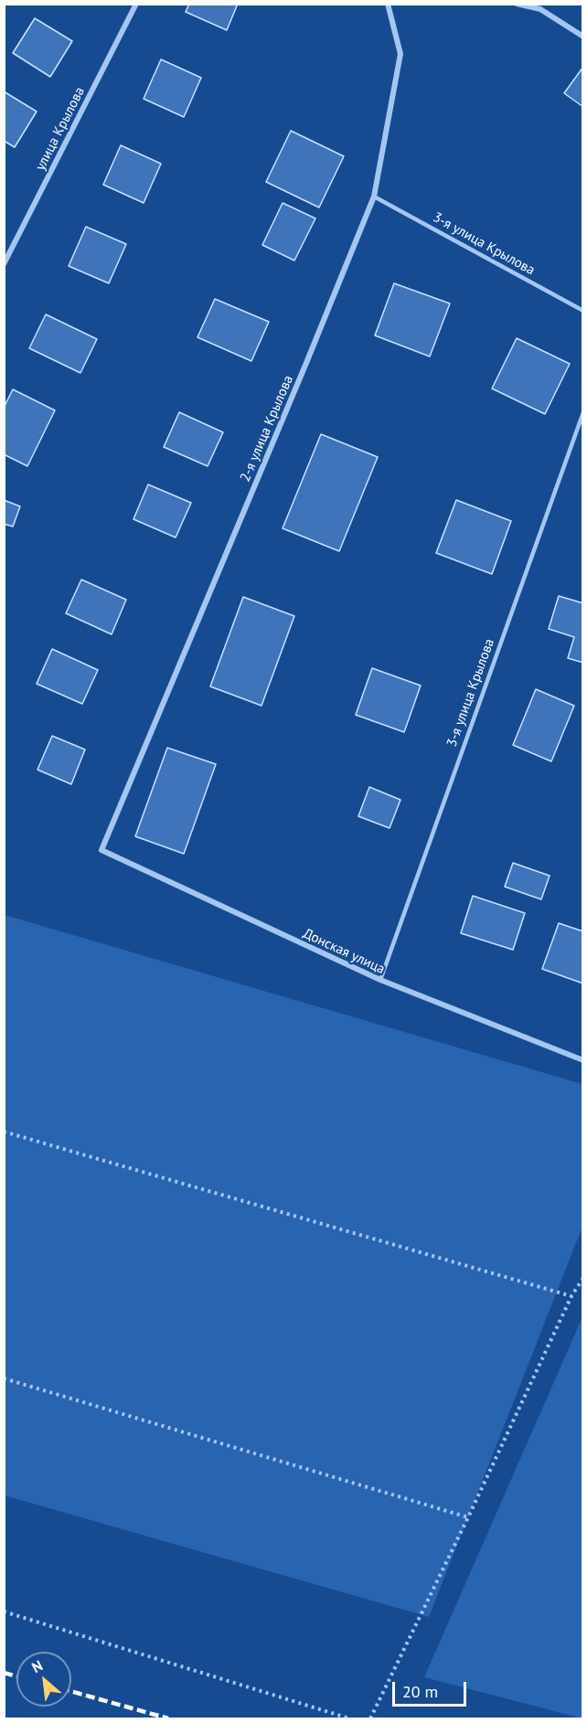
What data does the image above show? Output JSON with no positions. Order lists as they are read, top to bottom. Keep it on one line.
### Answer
{"streets":{"street":["улица Крылова","2-я улица Крылова","Донская улица"],"lane":["3-я улица Крылова"]},"crossings":[["3-я улица Крылова","2-я улица Крылова"],["3-я улица Крылова","Донская улица"],["2-я улица Крылова","Донская улица"]],"scale_bar":"20 m","north":"top left"}
